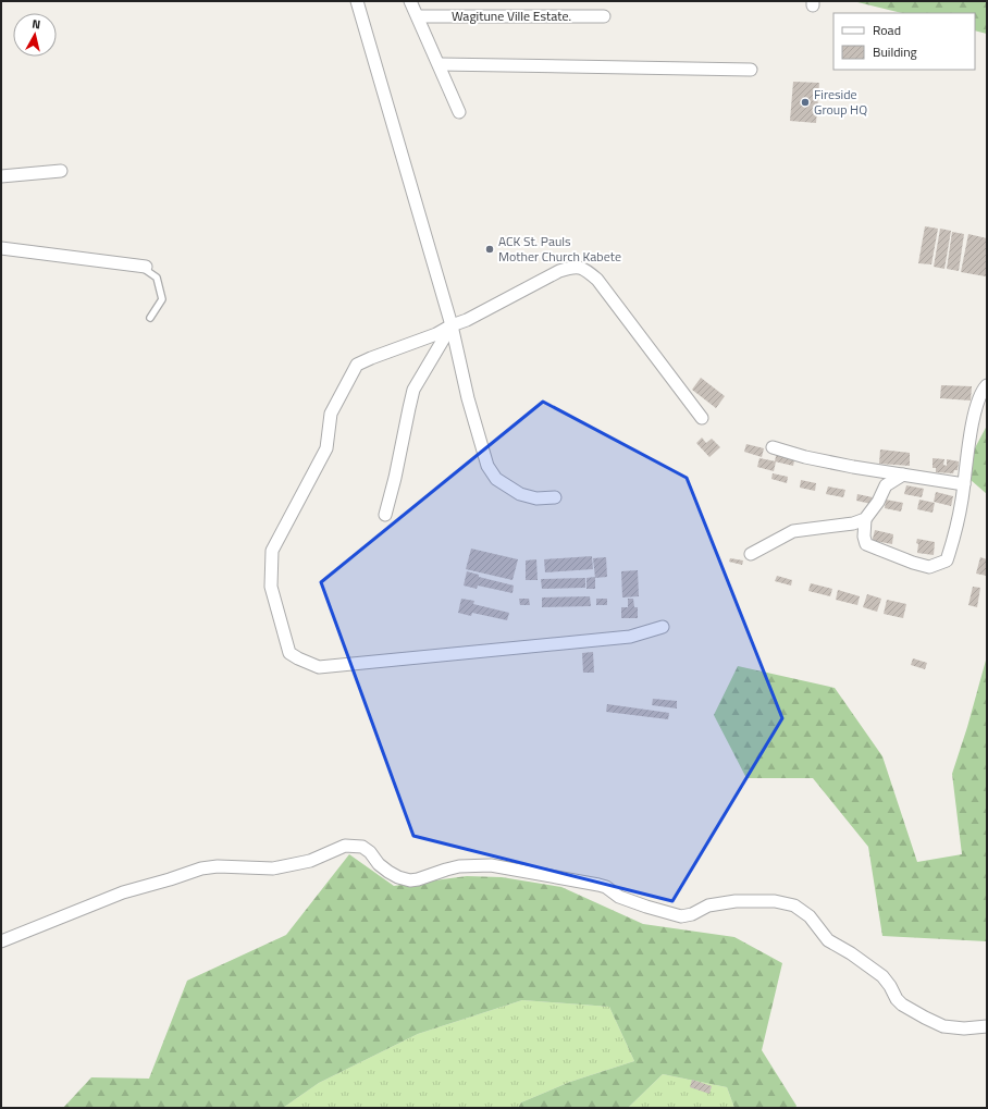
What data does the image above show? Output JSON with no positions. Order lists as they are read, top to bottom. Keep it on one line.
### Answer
{"streets":{"street":["Wagitune Ville Estate."]},"places":["Fireside Group HQ","ACK St. Pauls Mother Church Kabete"],"legend":["Road","Building"],"north":"top"}
